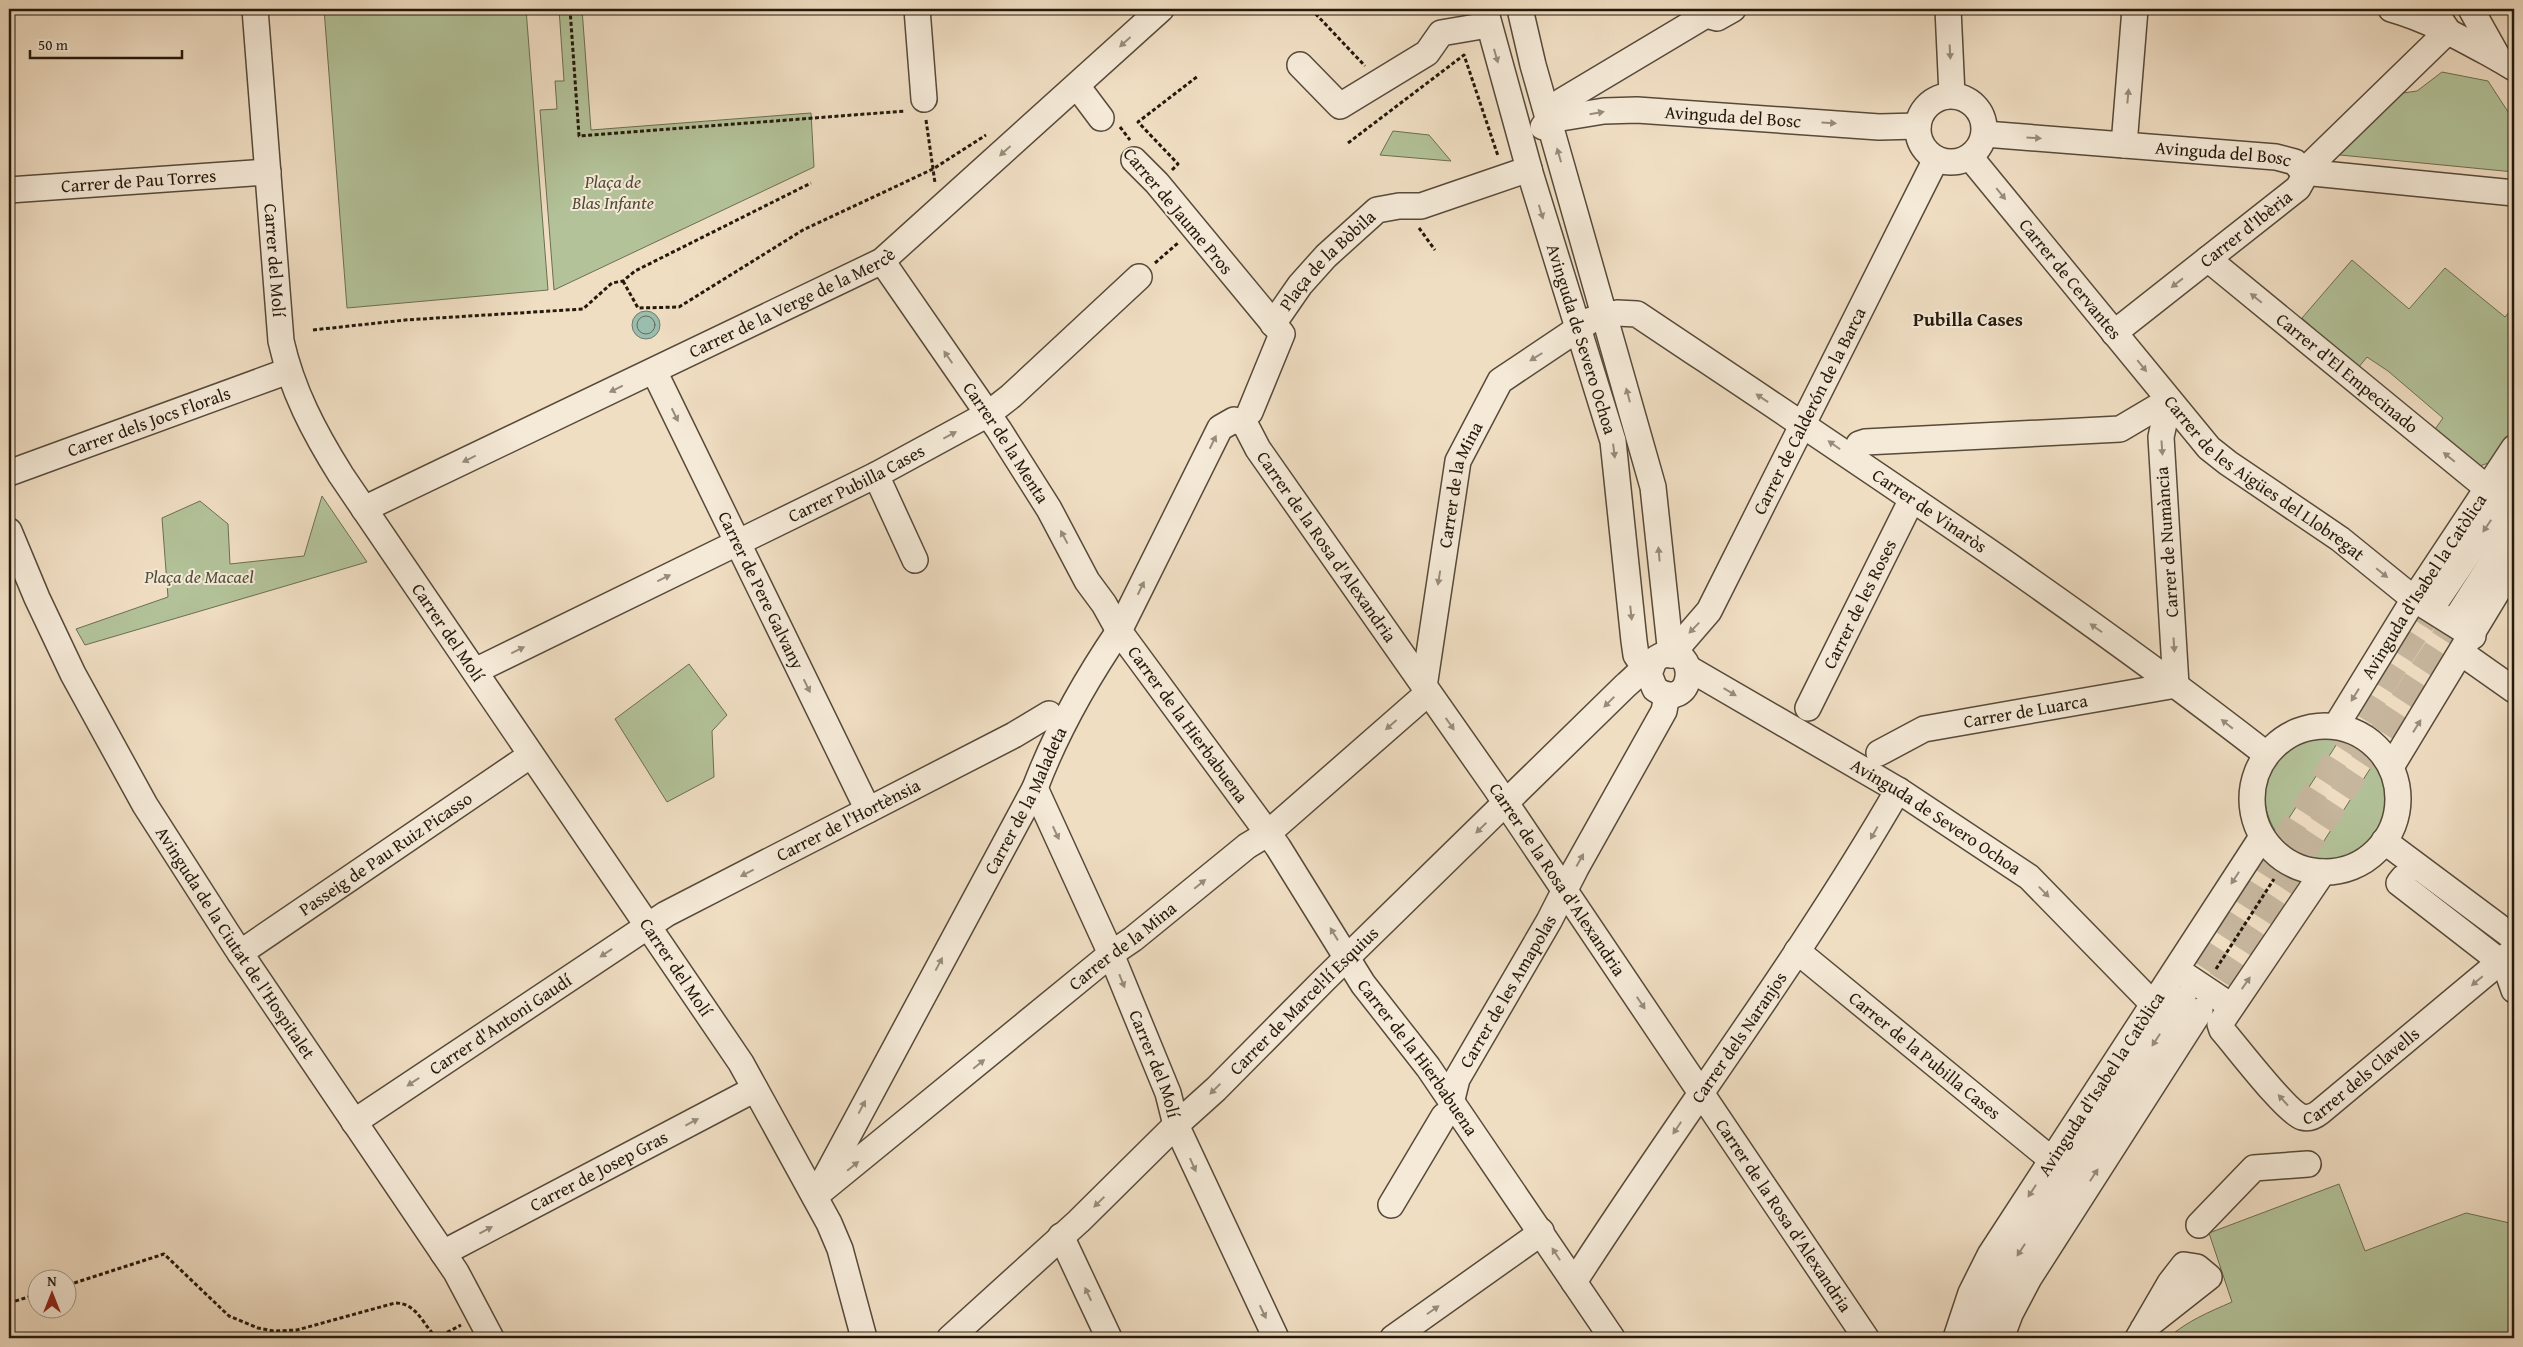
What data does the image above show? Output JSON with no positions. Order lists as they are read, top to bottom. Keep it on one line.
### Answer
{"streets":{"street":["Avinguda del Bosc","Carrer de Pau Torres","Carrer de Jaume Pros","Carrer d'Ibèria","Carrer del Molí","Plaça de la Bòbila","Carrer de Cervantes","Carrer de la Verge de la Mercè","Avinguda de Severo Ochoa","Carrer d'El Empecinado","Carrer de Calderón de la Barca","Carrer dels Jocs Florals","Carrer de la Menta","Carrer Pubilla Cases","Carrer de les Aigües del Llobregat","Carrer de la Mina","Carrer de Vinaròs","Carrer de Numància","Carrer de la Rosa d'Alexandria","Avinguda d'Isabel la Catòlica","Carrer de Pere Galvany","Carrer de les Roses","Carrer de Luarca","Carrer de la Hierbabuena","Carrer de la Maladeta","Carrer de l'Hortènsia","Passeig de Pau Ruiz Picasso","Avinguda de la Ciutat de l'Hospitalet","Carrer de les Amapolas","Carrer de Marcel·lí Esquius","Carrer d'Antoni Gaudí","Carrer dels Naranjos","Carrer de la Pubilla Cases","Carrer dels Clavells","Carrer de Josep Gras"]},"crossings":[["Avinguda del Bosc","Carrer d'Ibèria"],["Avinguda del Bosc","Carrer de Cervantes"],["Avinguda del Bosc","Avinguda de Severo Ochoa"],["Avinguda del Bosc","Carrer de Calderón de la Barca"],["Carrer de Pau Torres","Carrer del Molí"],["Carrer de Jaume Pros","Plaça de la Bòbila"],["Carrer d'Ibèria","Carrer de Cervantes"],["Carrer d'Ibèria","Carrer d'El Empecinado"],["Carrer del Molí","Carrer de la Verge de la Mercè"],["Carrer del Molí","Carrer dels Jocs Florals"],["Carrer del Molí","Carrer Pubilla Cases"],["Carrer del Molí","Carrer de la Mina"],["Carrer del Molí","Carrer de la Maladeta"],["Carrer del Molí","Carrer de l'Hortènsia"],["Carrer del Molí","Passeig de Pau Ruiz Picasso"],["Carrer del Molí","Carrer de Marcel·lí Esquius"],["Carrer del Molí","Carrer d'Antoni Gaudí"],["Carrer del Molí","Carrer de Josep Gras"],["Plaça de la Bòbila","Avinguda de Severo Ochoa"],["Carrer de Cervantes","Carrer de Calderón de la Barca"],["Carrer de Cervantes","Carrer de les Aigües del Llobregat"],["Carrer de Cervantes","Carrer de Numància"],["Carrer de la Verge de la Mercè","Carrer de la Menta"],["Carrer de la Verge de la Mercè","Carrer de Pere Galvany"],["Avinguda de Severo Ochoa","Carrer de Calderón de la Barca"],["Avinguda de Severo Ochoa","Carrer de la Mina"],["Avinguda de Severo Ochoa","Carrer de Vinaròs"],["Avinguda de Severo Ochoa","Avinguda d'Isabel la Catòlica"],["Avinguda de Severo Ochoa","Carrer de Marcel·lí Esquius"],["Avinguda de Severo Ochoa","Carrer dels Naranjos"],["Carrer d'El Empecinado","Avinguda d'Isabel la Catòlica"],["Carrer de Calderón de la Barca","Carrer de Vinaròs"],["Carrer de Calderón de la Barca","Carrer de Marcel·lí Esquius"],["Carrer de la Menta","Carrer Pubilla Cases"],["Carrer de la Menta","Carrer de la Hierbabuena"],["Carrer de la Menta","Carrer de la Maladeta"],["Carrer Pubilla Cases","Carrer de Pere Galvany"],["Carrer de les Aigües del Llobregat","Carrer de Numància"],["Carrer de les Aigües del Llobregat","Avinguda d'Isabel la Catòlica"],["Carrer de la Mina","Carrer de Vinaròs"],["Carrer de la Mina","Carrer de la Rosa d'Alexandria"],["Carrer de la Mina","Carrer de la Hierbabuena"],["Carrer de la Mina","Carrer de la Maladeta"],["Carrer de Vinaròs","Carrer de Numància"],["Carrer de Vinaròs","Avinguda d'Isabel la Catòlica"],["Carrer de Vinaròs","Carrer de les Roses"],["Carrer de Vinaròs","Carrer de Luarca"],["Carrer de Numància","Carrer de Luarca"],["Carrer de la Rosa d'Alexandria","Carrer de la Maladeta"],["Carrer de la Rosa d'Alexandria","Carrer de les Amapolas"],["Carrer de la Rosa d'Alexandria","Carrer de Marcel·lí Esquius"],["Carrer de la Rosa d'Alexandria","Carrer dels Naranjos"],["Avinguda d'Isabel la Catòlica","Carrer de la Pubilla Cases"],["Avinguda d'Isabel la Catòlica","Carrer dels Clavells"],["Carrer de Pere Galvany","Carrer de l'Hortènsia"],["Carrer de la Hierbabuena","Carrer de la Maladeta"],["Carrer de la Hierbabuena","Carrer de les Amapolas"],["Carrer de la Hierbabuena","Carrer de Marcel·lí Esquius"],["Carrer de la Hierbabuena","Carrer dels Naranjos"],["Carrer de l'Hortènsia","Carrer d'Antoni Gaudí"],["Passeig de Pau Ruiz Picasso","Avinguda de la Ciutat de l'Hospitalet"],["Avinguda de la Ciutat de l'Hospitalet","Carrer d'Antoni Gaudí"],["Avinguda de la Ciutat de l'Hospitalet","Carrer de Josep Gras"],["Carrer dels Naranjos","Carrer de la Pubilla Cases"]],"one_way":["Avinguda del Bosc","Carrer de Cervantes","Carrer de la Verge de la Mercè","Carrer d'El Empecinado","Carrer de Calderón de la Barca","Carrer de la Menta","Carrer Pubilla Cases","Carrer de les Aigües del Llobregat","Carrer de Vinaròs","Carrer de Numància","Carrer de Pere Galvany","Carrer de la Maladeta","Carrer de l'Hortènsia","Carrer de les Amapolas","Carrer de Marcel·lí Esquius","Carrer d'Antoni Gaudí","Carrer dels Naranjos","Carrer de Josep Gras"],"districts":["Pubilla Cases"],"parks":["Plaça de Blas Infante","Plaça de Macael"],"scale_bar":"50 m","north":"top"}
